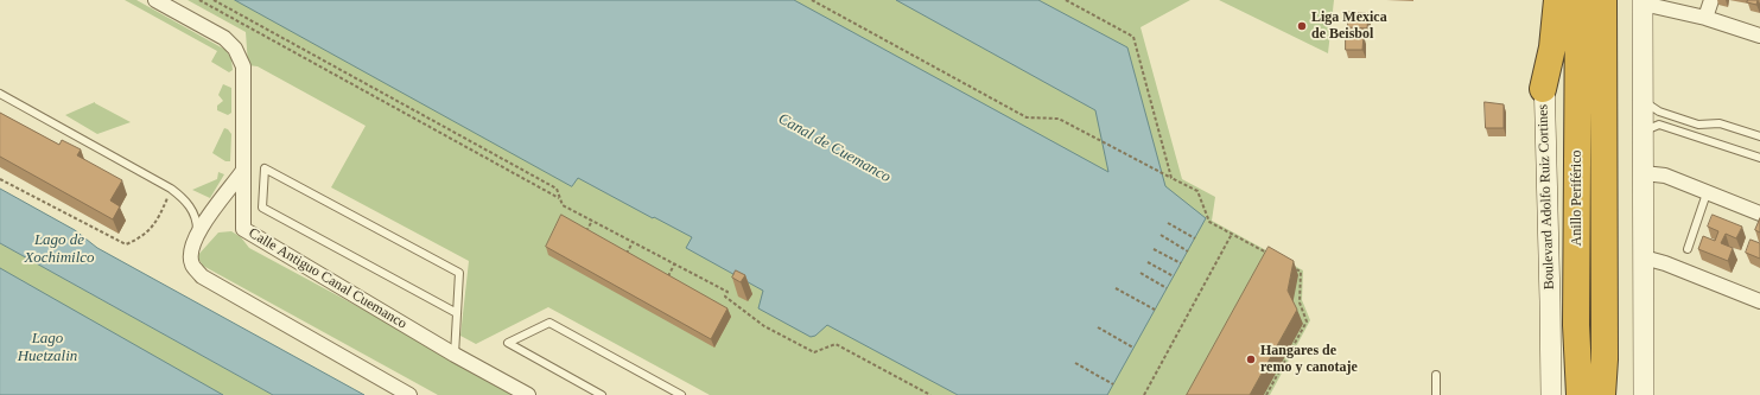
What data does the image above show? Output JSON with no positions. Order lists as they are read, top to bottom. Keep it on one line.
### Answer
{"streets":{"highway":["Anillo Periférico"],"main road":["Boulevard Adolfo Ruiz Cortines"],"street":["Calle Antiguo Canal Cuemanco"]},"water":["Canal de Cuemanco","Lago de Xochimilco","Lago Huetzalin"],"places":["Liga Mexica de Beisbol","Hangares de remo y canotaje"]}
